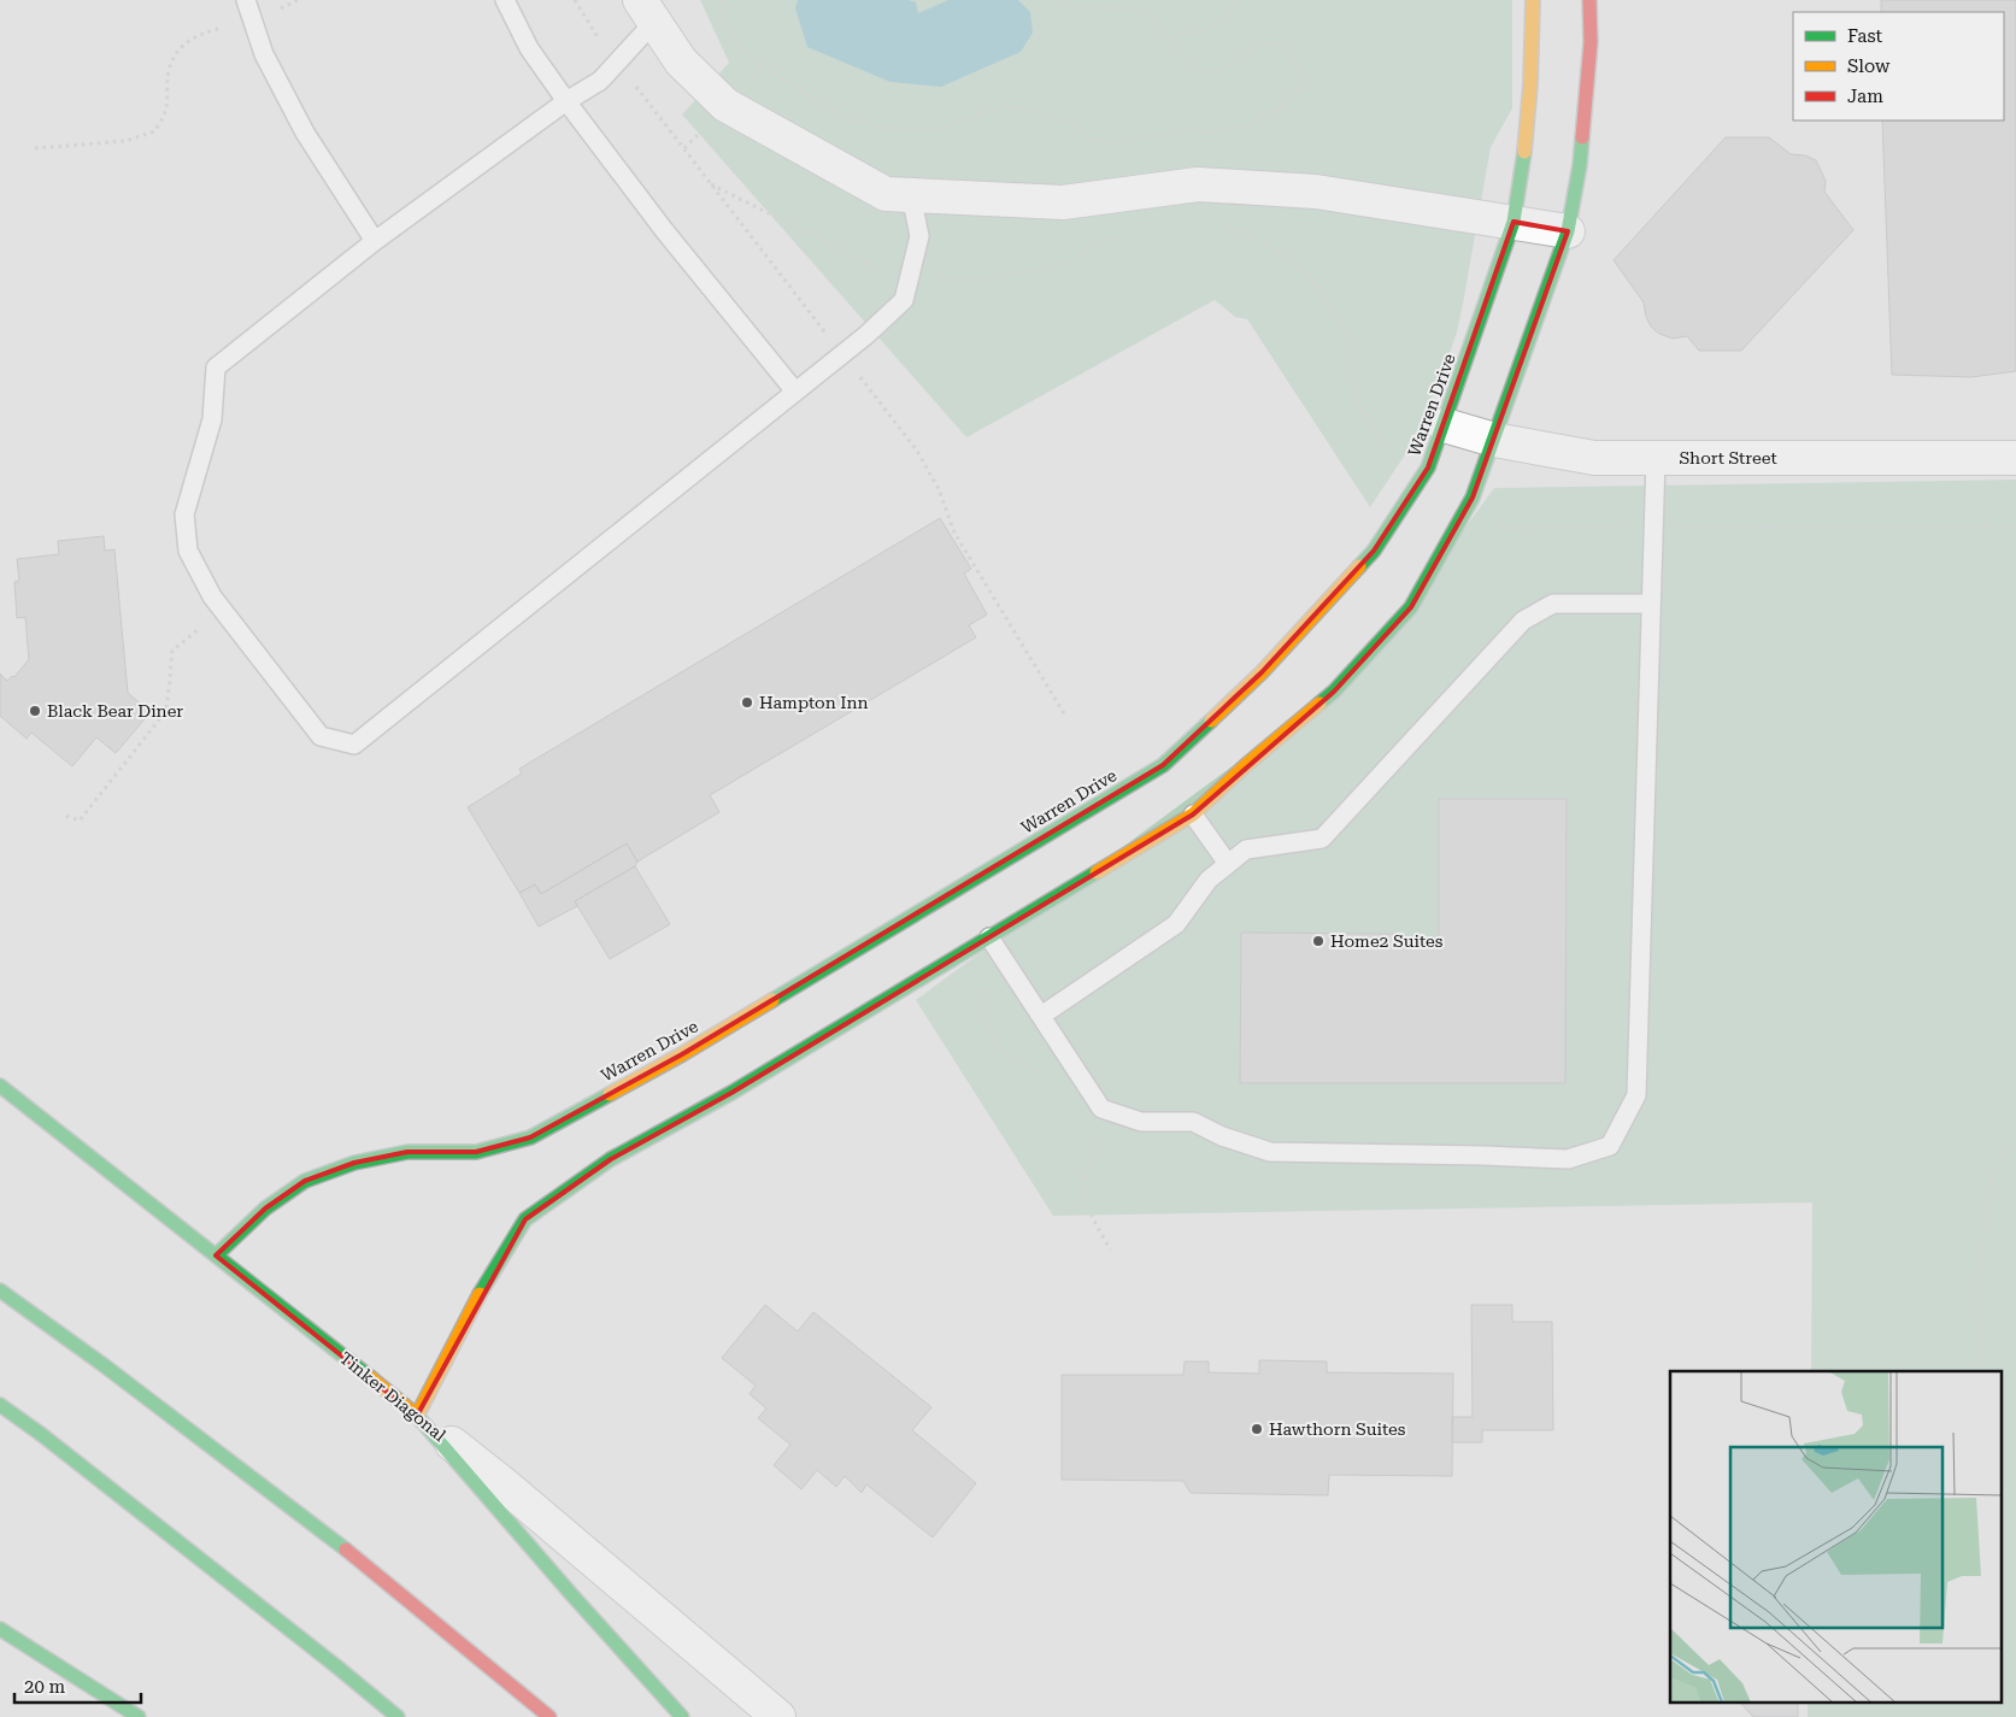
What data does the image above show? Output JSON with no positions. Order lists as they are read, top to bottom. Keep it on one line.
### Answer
{"streets":{"main road":["Warren Drive","Tinker Diagonal"],"street":["Short Street"]},"crossings":[["Warren Drive","Short Street"],["Warren Drive","Tinker Diagonal"]],"places":["Hampton Inn","Black Bear Diner","Home2 Suites","Hawthorn Suites"],"legend":["Fast","Slow","Jam"],"scale_bar":"20 m"}
